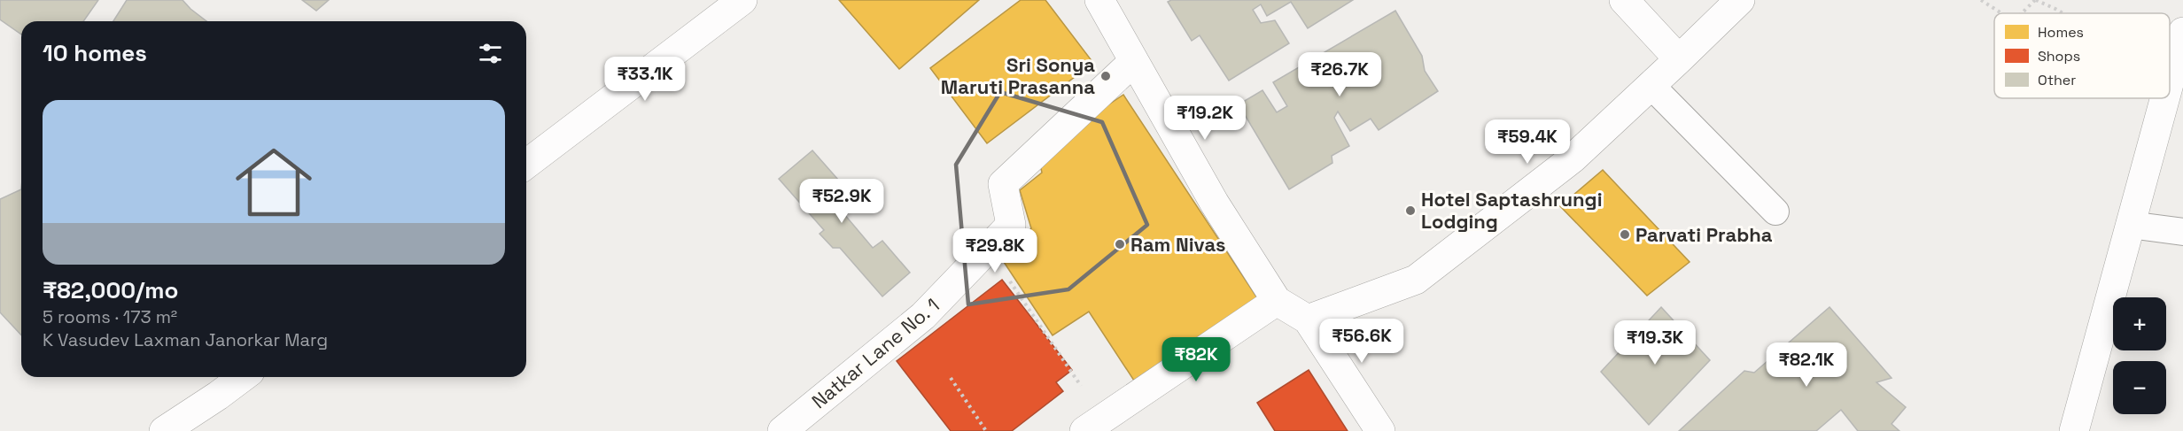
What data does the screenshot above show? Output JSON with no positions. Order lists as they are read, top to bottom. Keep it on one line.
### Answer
{"streets":{"street":["Natkar Lane No. 1"]},"places":["Sri Sonya Maruti Prasanna","Hotel Saptashrungi Lodging","Parvati Prabha","Ram Nivas"],"legend":["Homes","Shops","Other"],"page":{"heading":"10 homes","price":["₹26.7K","₹33.1K","₹19.2K","₹59.4K","₹52.9K","₹29.8K","₹56.6K","₹19.3K","₹82K","₹82.1K"],"list":[{"name":"₹82,000/mo","note":"5 rooms · 173 m² · K Vasudev Laxman Janorkar Marg"}],"map_buttons":["+","−"]}}
